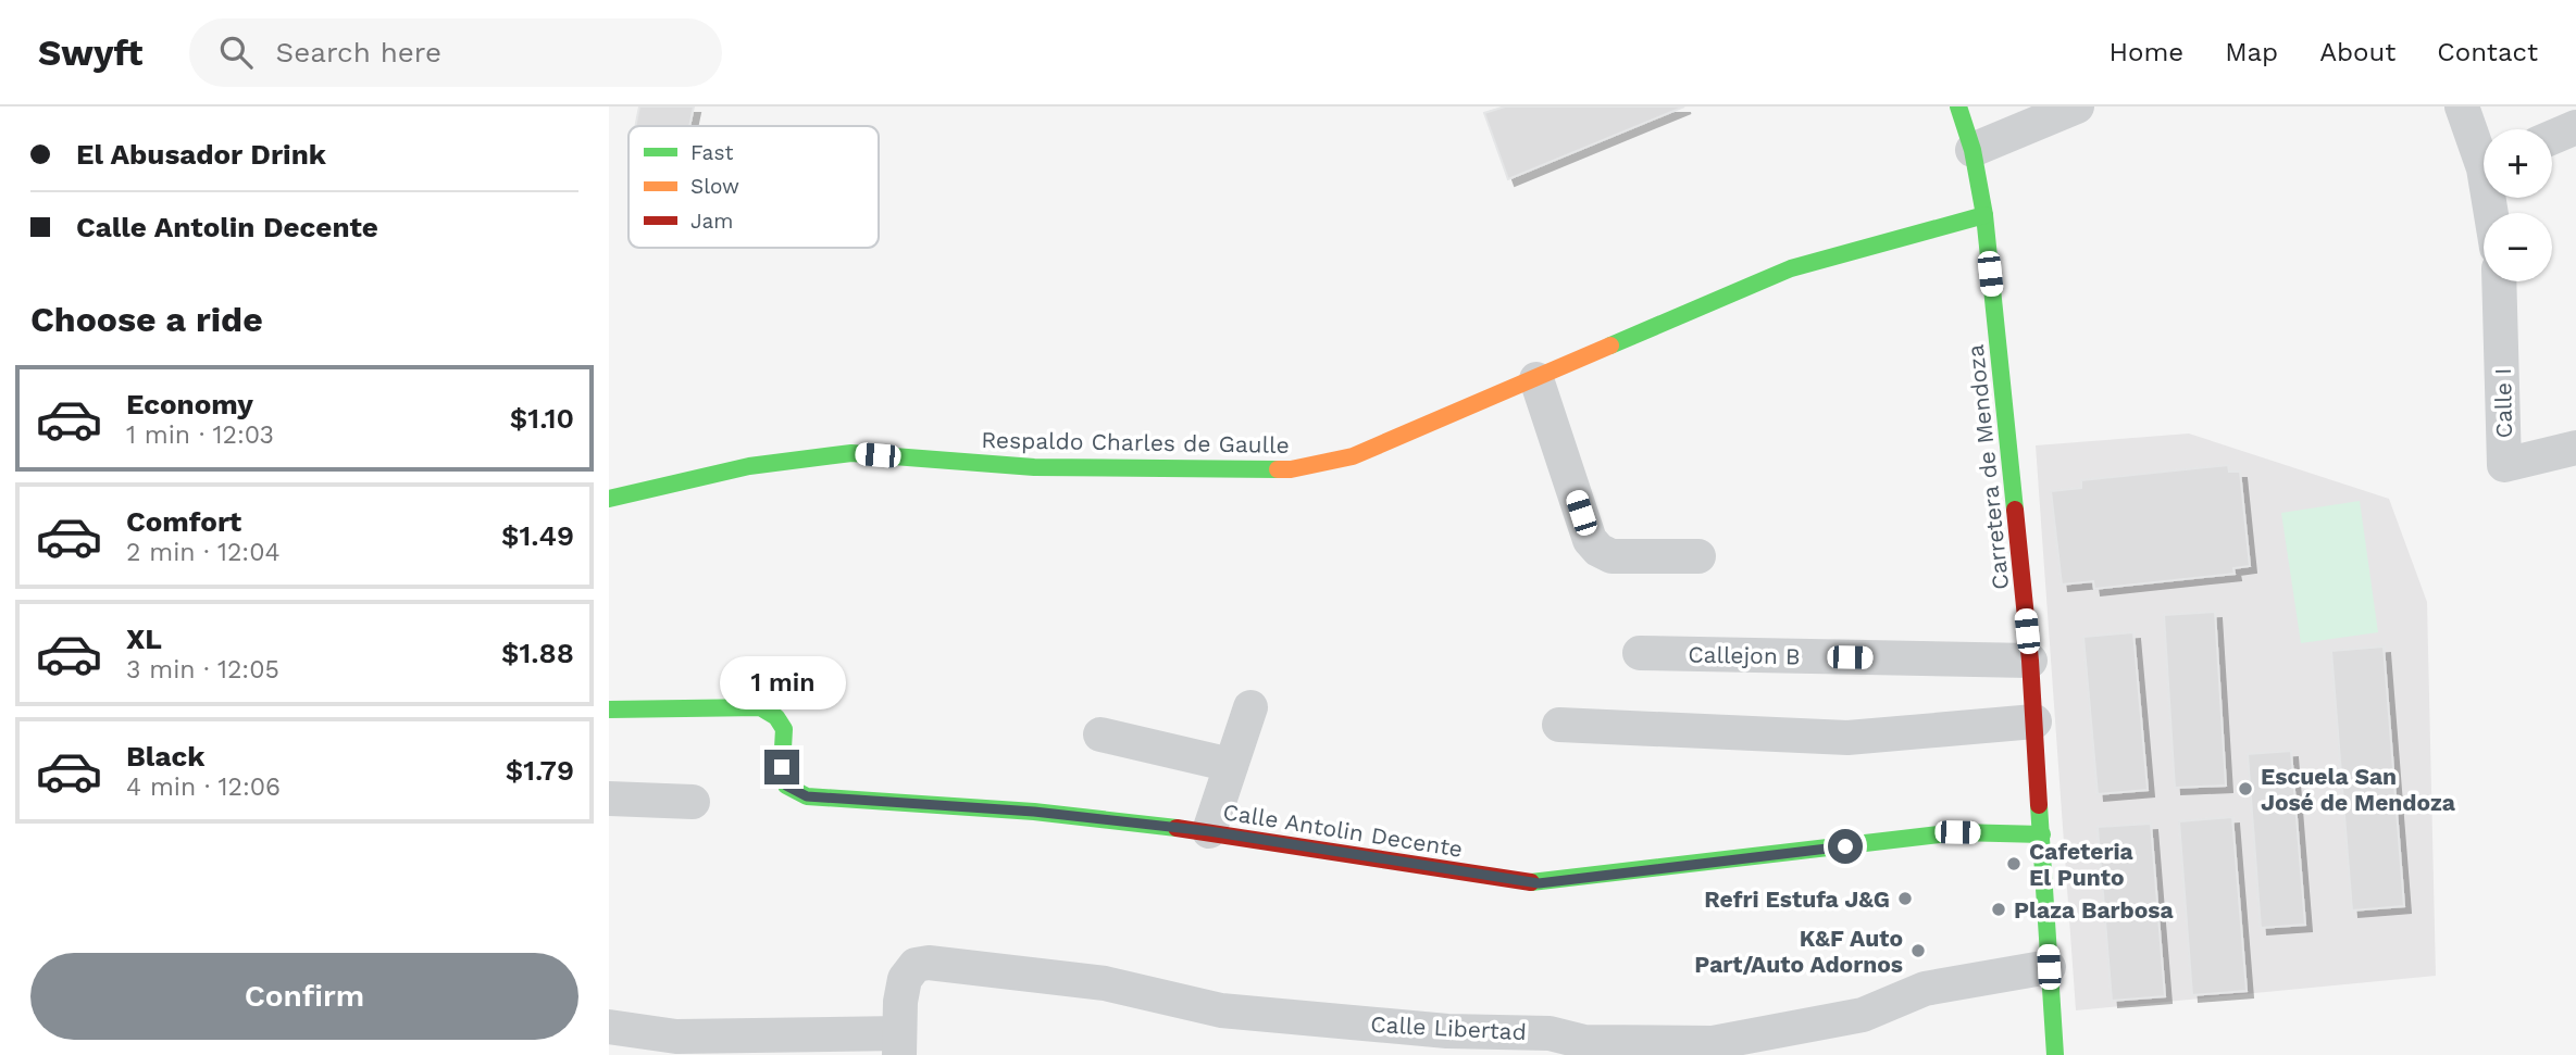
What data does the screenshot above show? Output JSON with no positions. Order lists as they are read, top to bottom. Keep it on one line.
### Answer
{"streets":{"street":["Calle I","Respaldo Charles de Gaulle","Carretera de Mendoza","Callejon B","Calle Antolin Decente","Calle Libertad"]},"crossings":[["Respaldo Charles de Gaulle","Carretera de Mendoza"],["Carretera de Mendoza","Callejon B"],["Carretera de Mendoza","Calle Antolin Decente"],["Carretera de Mendoza","Calle Libertad"]],"places":["Escuela San José de Mendoza","Cafeteria El Punto","Refri Estufa J&G","Plaza Barbosa","K&F Auto Part/Auto Adornos"],"legend":["Fast","Slow","Jam"],"page":{"header":"Swyft","search":"Search here","nav":["Home","Map","About","Contact"],"banner":["El Abusador Drink","Calle Antolin Decente"],"map_buttons":["+","−"],"heading":"Choose a ride","list":[{"name":"Economy","note":"1 min · 12:03","value":"$1.10"},{"name":"Comfort","note":"2 min · 12:04","value":"$1.49"},{"name":"XL","note":"3 min · 12:05","value":"$1.88"},{"name":"Black","note":"4 min · 12:06","value":"$1.79"}],"bubble":"1 min","buttons":"Confirm"}}
